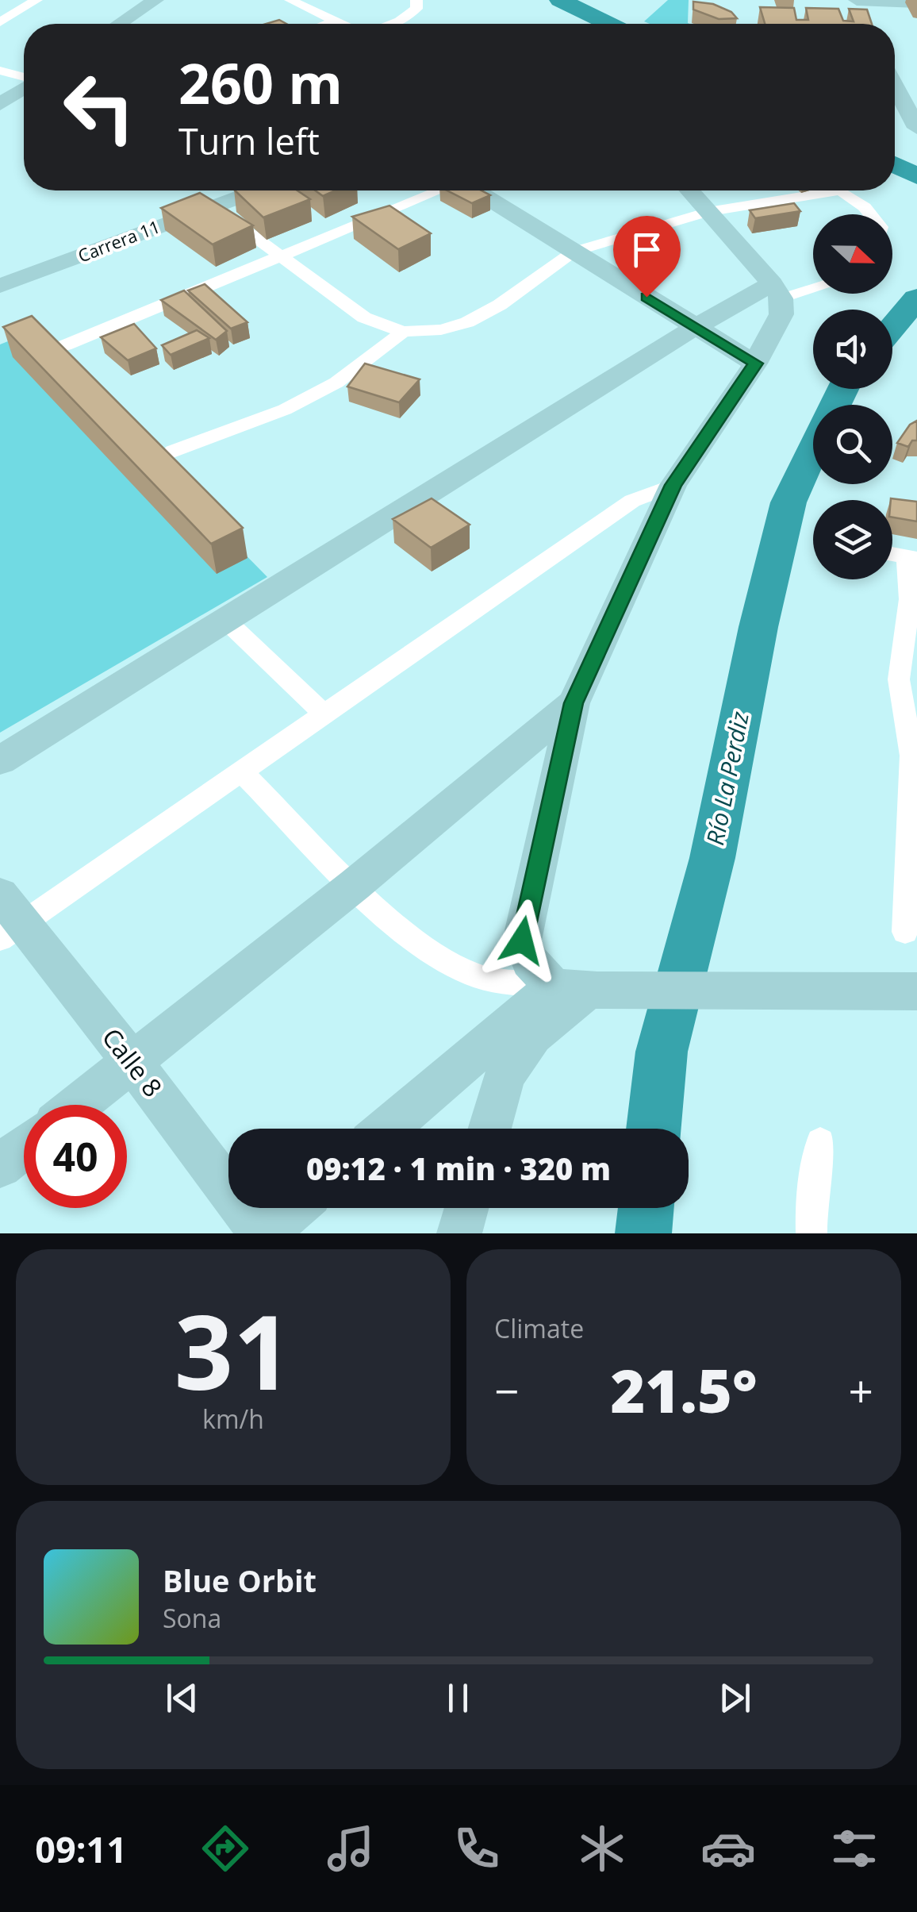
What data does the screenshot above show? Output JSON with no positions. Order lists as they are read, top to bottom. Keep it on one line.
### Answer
{"streets":{"street":["Carrera 11","Calle 8"]},"water":["Río La Perdiz"],"north":"right","page":{"turn":["260 m","Turn left"],"limit":"40","trip":"09:12 · 1 min · 320 m","tile":[["31","km/h"],"Climate"],"heat":["−","21.5°","+"],"song":["Blue Orbit","Sona"],"tabs":"09:11"}}
